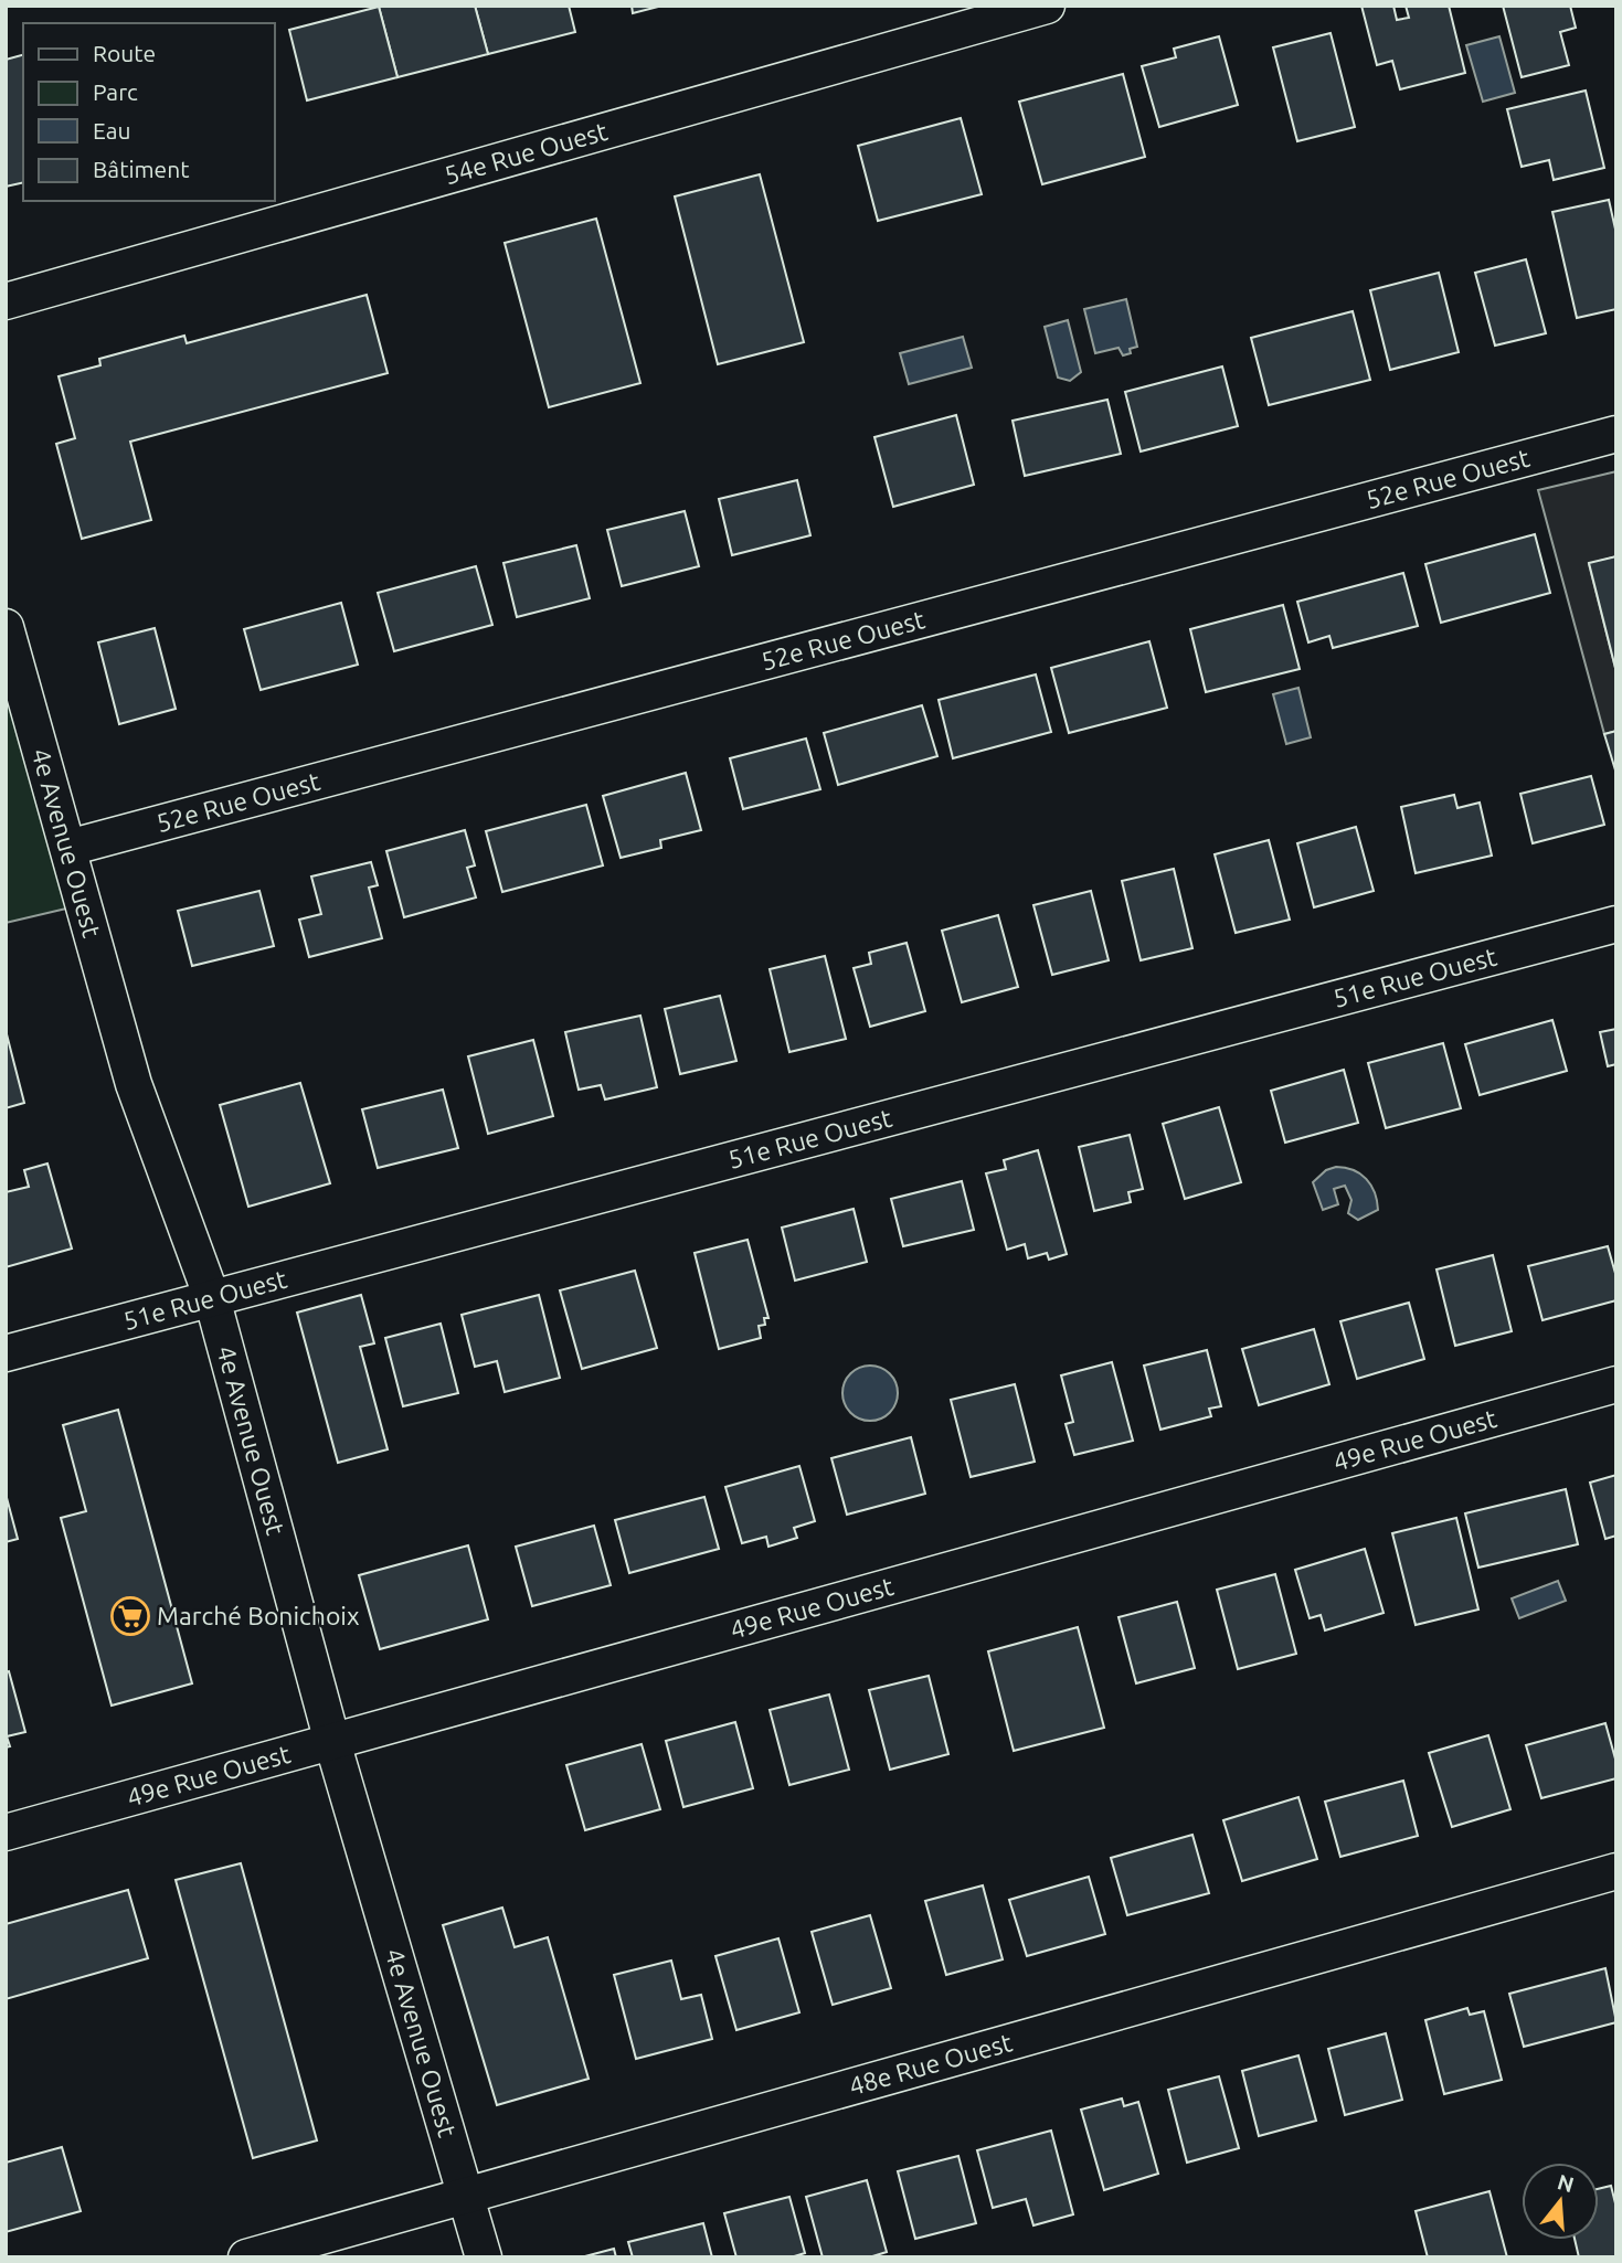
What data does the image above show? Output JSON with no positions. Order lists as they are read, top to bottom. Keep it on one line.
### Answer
{"streets":{"street":["54e Rue Ouest","52e Rue Ouest","4e Avenue Ouest","51e Rue Ouest","49e Rue Ouest","48e Rue Ouest"]},"crossings":[["52e Rue Ouest","4e Avenue Ouest"],["4e Avenue Ouest","51e Rue Ouest"],["4e Avenue Ouest","49e Rue Ouest"],["4e Avenue Ouest","48e Rue Ouest"]],"places":{"supermarket":["Marché Bonichoix"]},"legend":["Route","Parc","Eau","Bâtiment"],"north":"top"}
